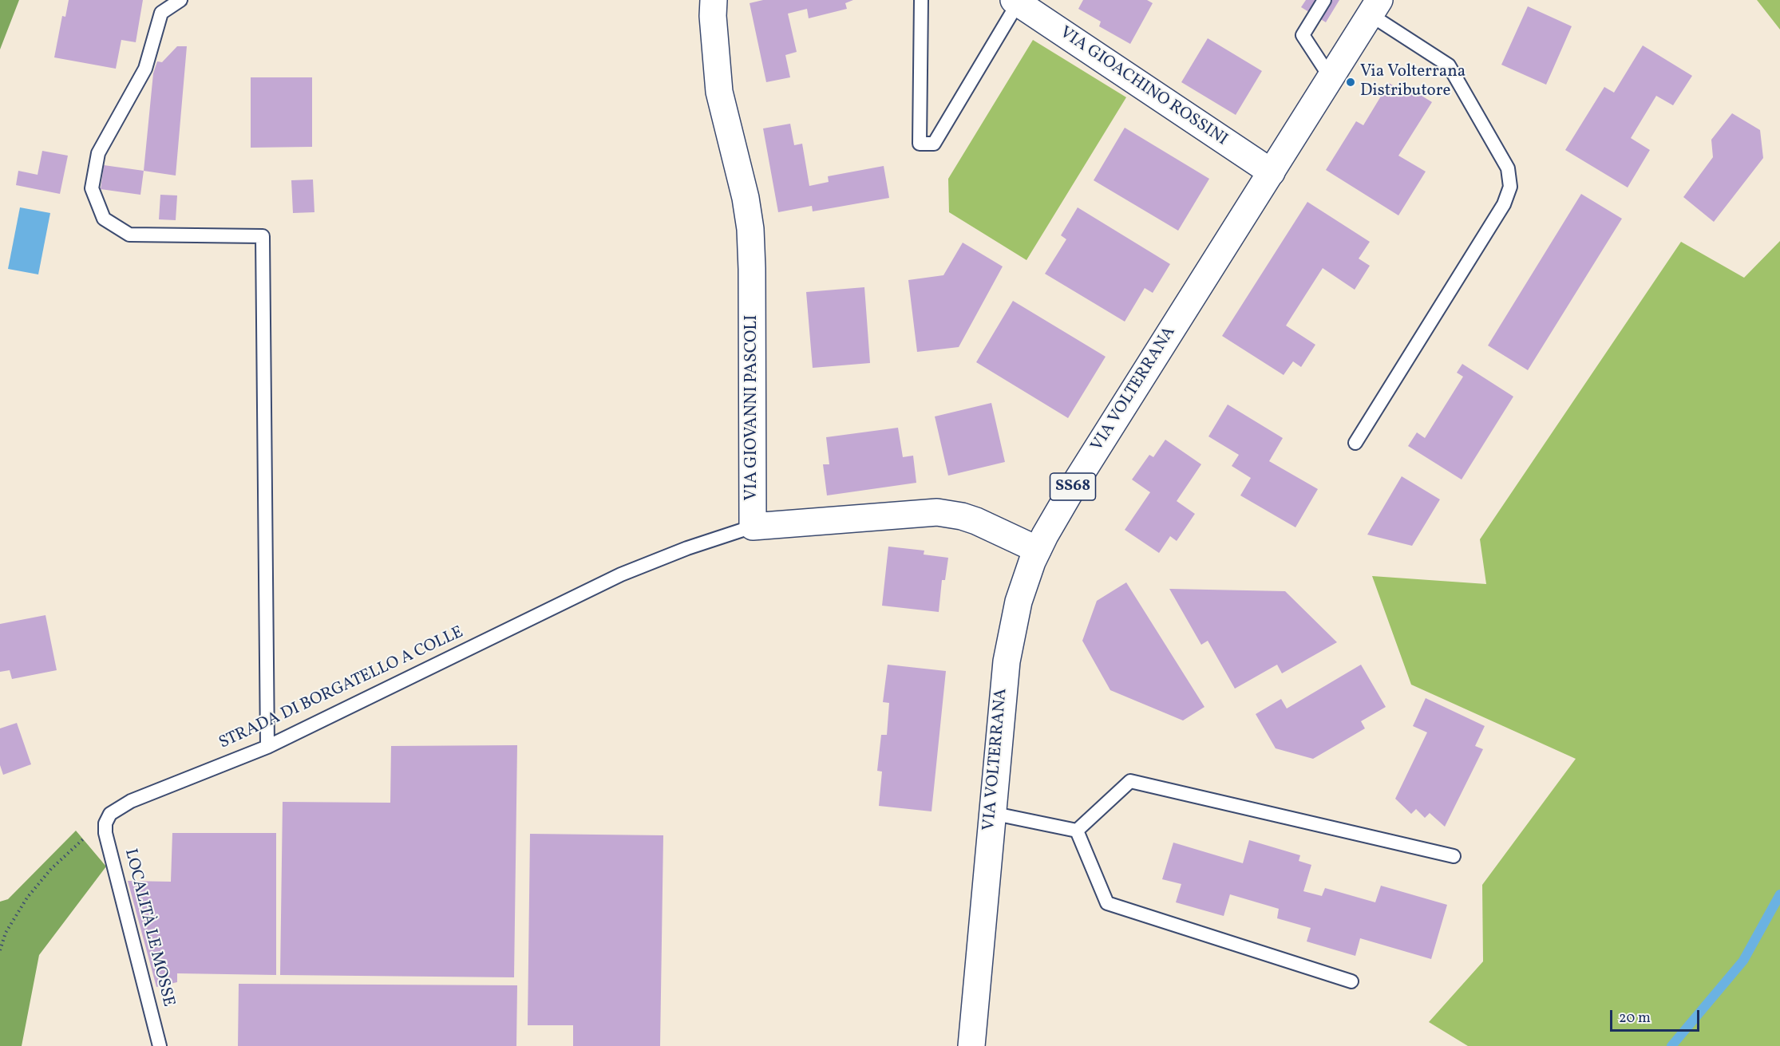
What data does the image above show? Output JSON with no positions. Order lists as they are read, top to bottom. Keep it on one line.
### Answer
{"streets":{"main road":["VIA GIOACHINO ROSSINI","VIA VOLTERRANA","VIA GIOVANNI PASCOLI","SS68"],"lane":["STRADA DI BORGATELLO A COLLE","LOCALITÀ LE MOSSE"]},"crossings":[["VIA GIOACHINO ROSSINI","VIA VOLTERRANA"],["VIA GIOVANNI PASCOLI","STRADA DI BORGATELLO A COLLE"],["STRADA DI BORGATELLO A COLLE","LOCALITÀ LE MOSSE"]],"places":["Via Volterrana Distributore"],"scale_bar":"20 m"}
